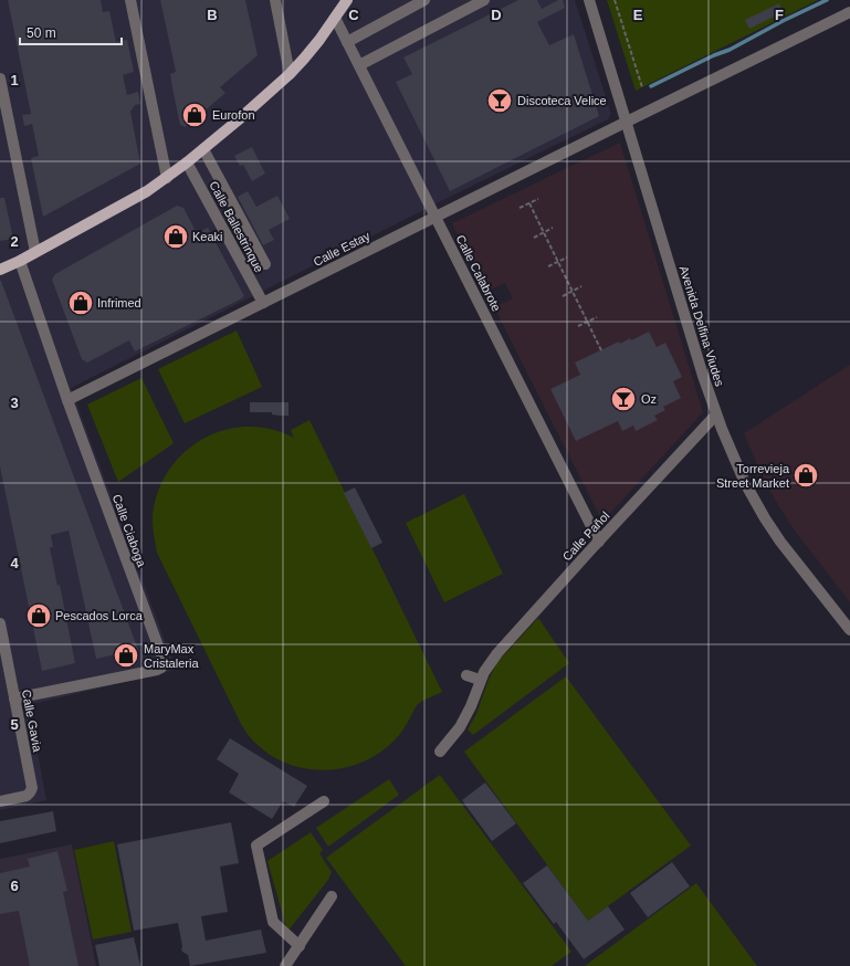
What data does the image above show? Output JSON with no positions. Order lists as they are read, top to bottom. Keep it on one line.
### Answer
{"streets":{"street":["Calle Ballestrinque","Calle Estay","Calle Calabrote","Avenida Delfina Viudes","Calle Ciaboga","Calle Pañol","Calle Gavia"]},"crossings":[["Calle Ballestrinque","Calle Estay"],["Calle Estay","Calle Calabrote"],["Calle Estay","Avenida Delfina Viudes"],["Calle Estay","Calle Ciaboga"],["Calle Calabrote","Calle Pañol"],["Avenida Delfina Viudes","Calle Pañol"],["Calle Ciaboga","Calle Gavia"]],"places":{"bar":["Discoteca Velice","Oz"],"shop":["Eurofon","Keaki","Infrimed","Torrevieja Street Market","Pescados Lorca","MaryMax Cristaleria"]},"scale_bar":"50 m","grid":{"columns":["B","C","D","E","F"],"rows":["1","2","3","4","5","6"]}}
